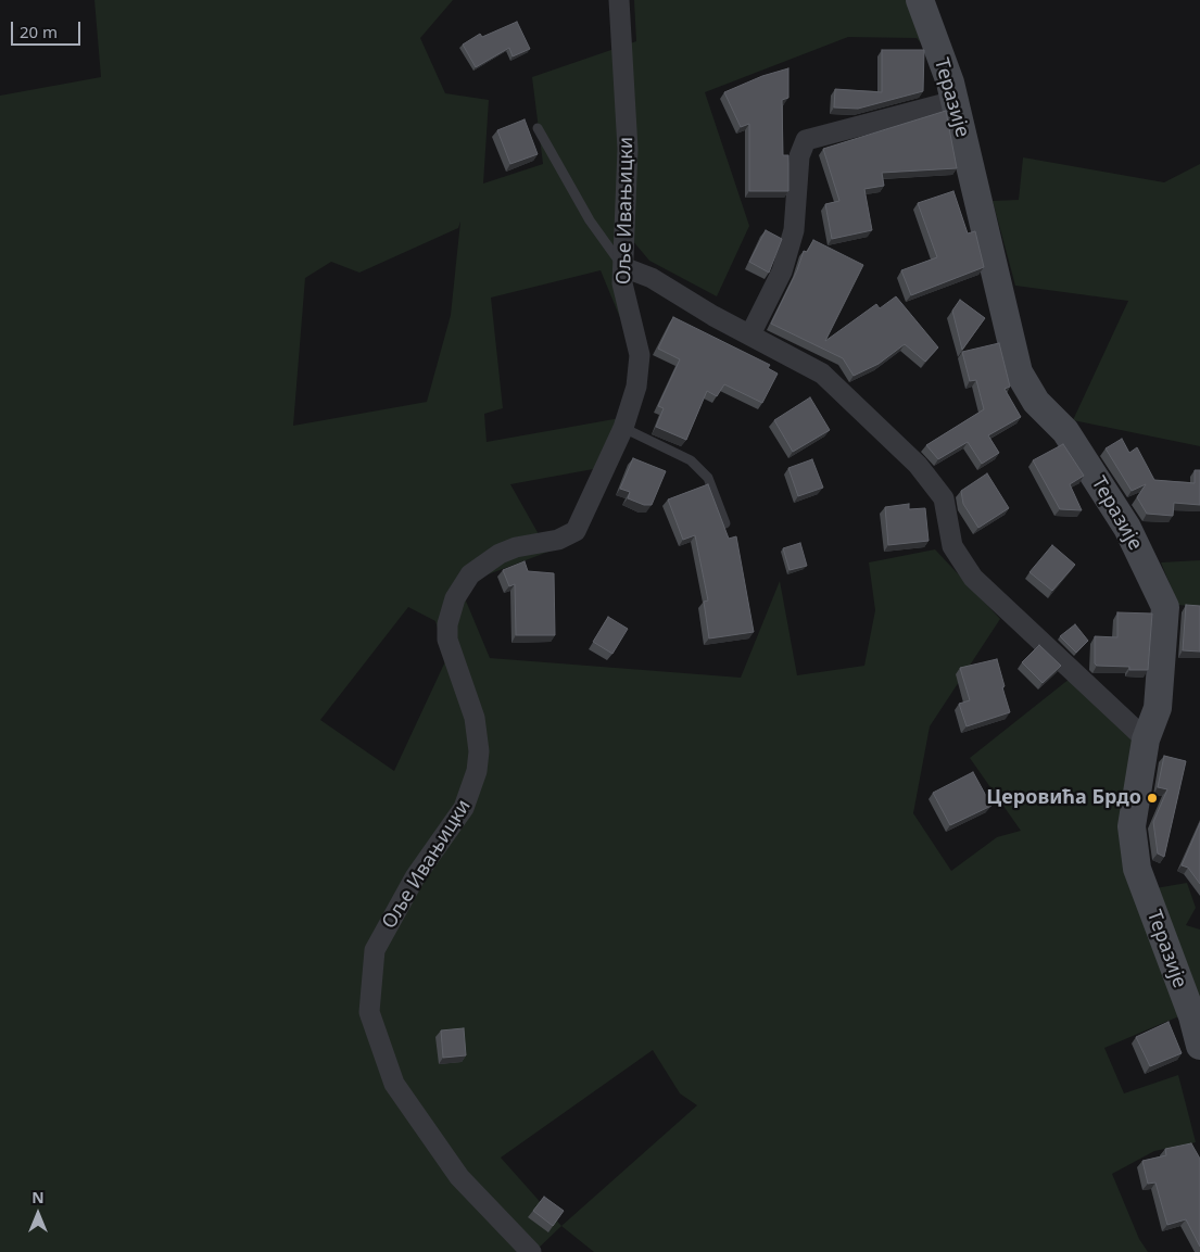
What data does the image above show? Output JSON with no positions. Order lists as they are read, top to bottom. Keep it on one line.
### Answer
{"streets":{"street":["Теразије","Оље Ивањицки"]},"places":["Церовића Брдо"],"scale_bar":"20 m","north":"top"}
